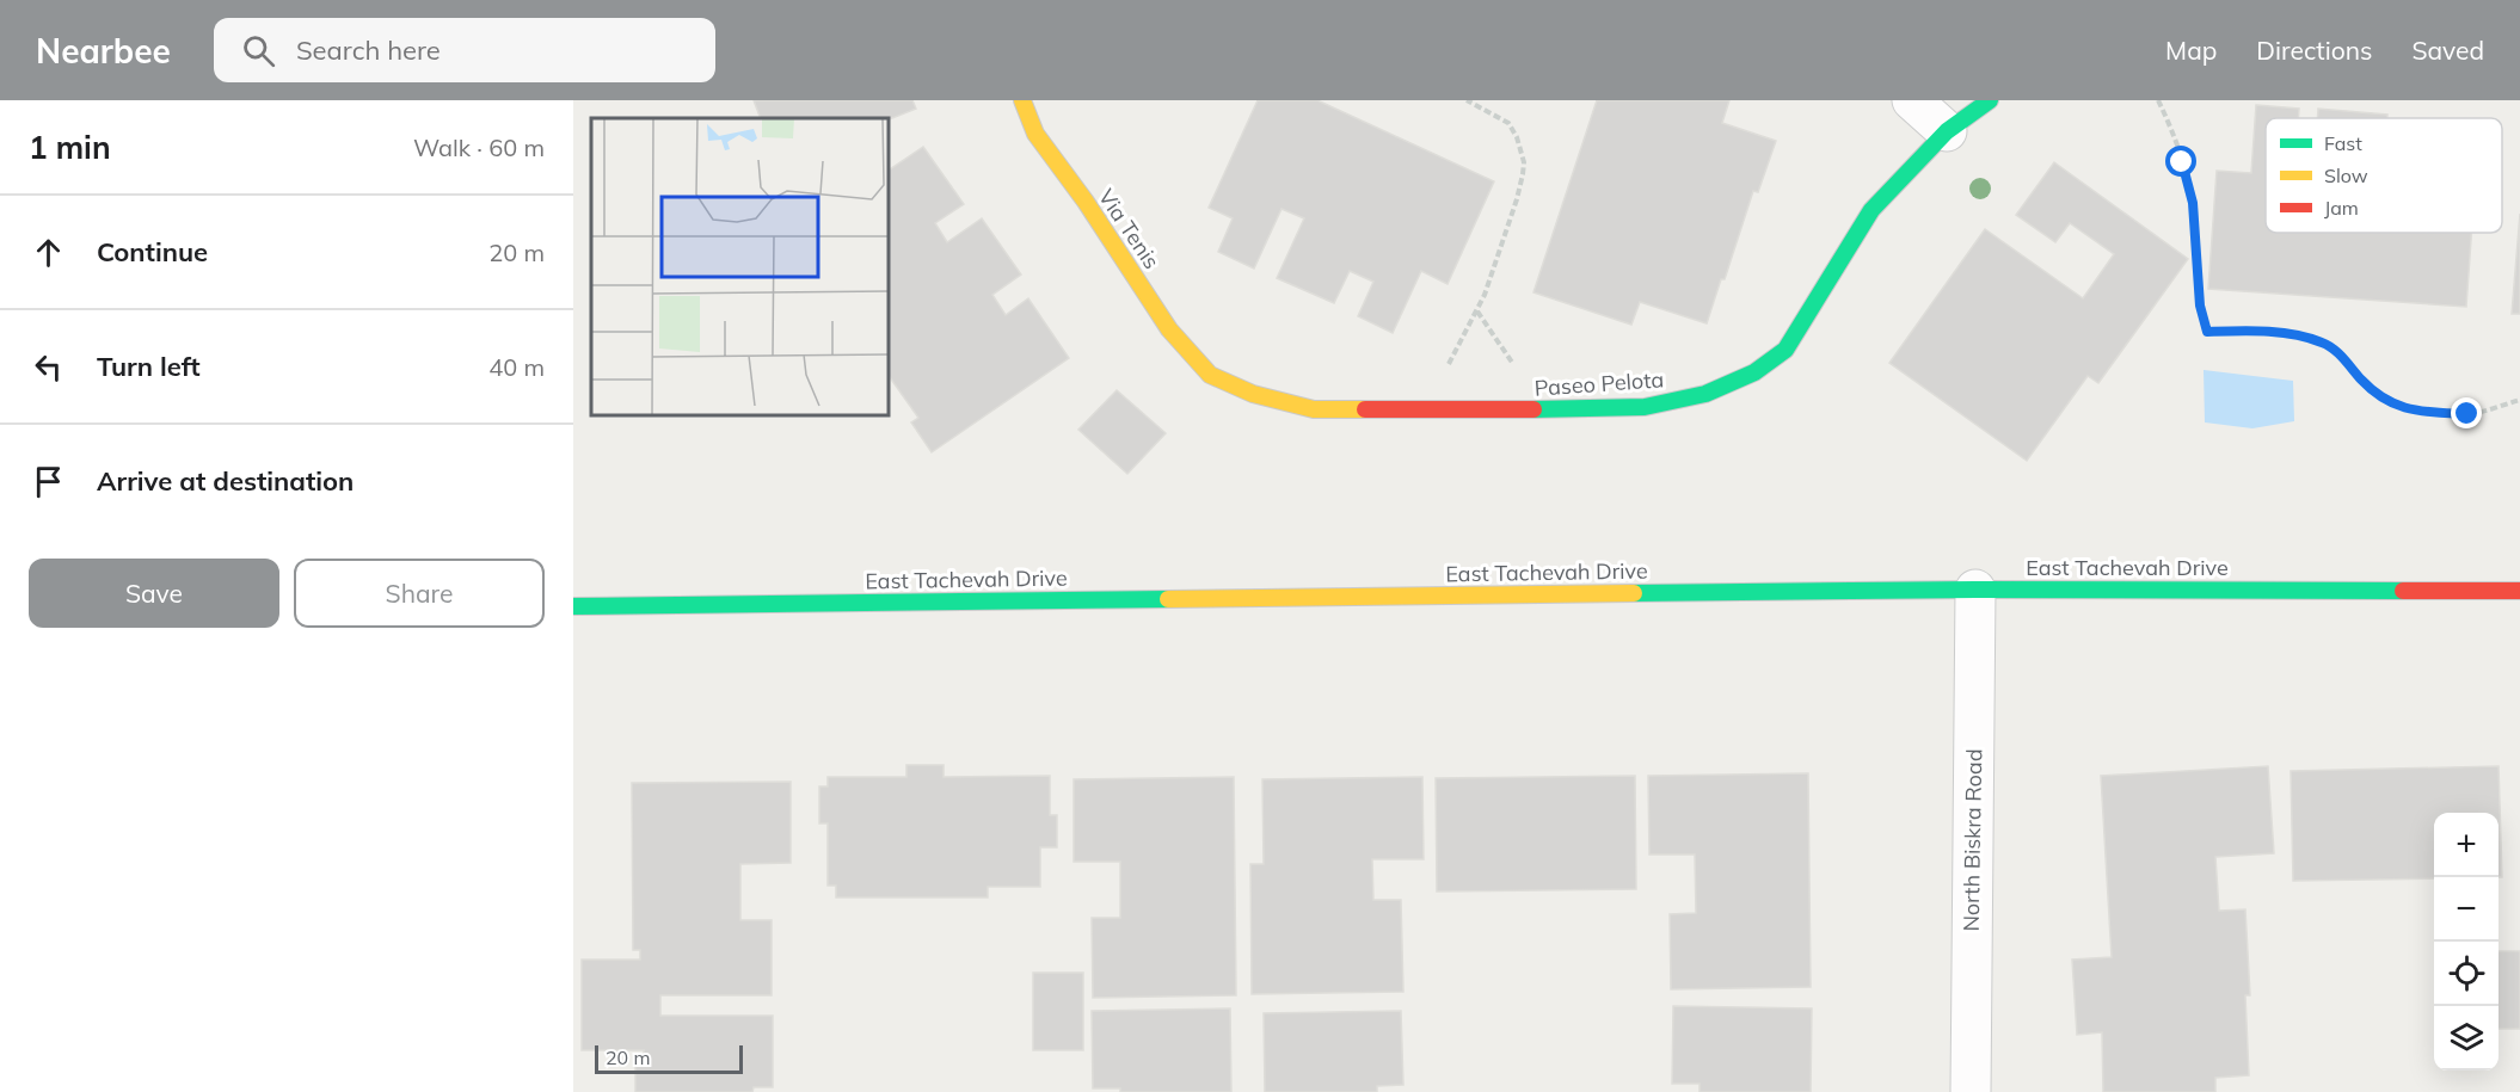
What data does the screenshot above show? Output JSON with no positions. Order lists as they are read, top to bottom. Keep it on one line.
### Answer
{"streets":{"street":["Via Tenis","Paseo Pelota","East Tachevah Drive","North Biskra Road"]},"crossings":[["Via Tenis","Paseo Pelota"],["East Tachevah Drive","North Biskra Road"]],"legend":["Fast","Slow","Jam"],"scale_bar":"20 m","page":{"header":"Nearbee","search":"Search here","nav":["Map","Directions","Saved"],"heading":["1 min","Walk · 60 m"],"list":[["Continue","20 m"],["Turn left","40 m"],"Arrive at destination"],"buttons":["Save","Share"],"map_buttons":["+","−"],"scale":"20 m"}}
